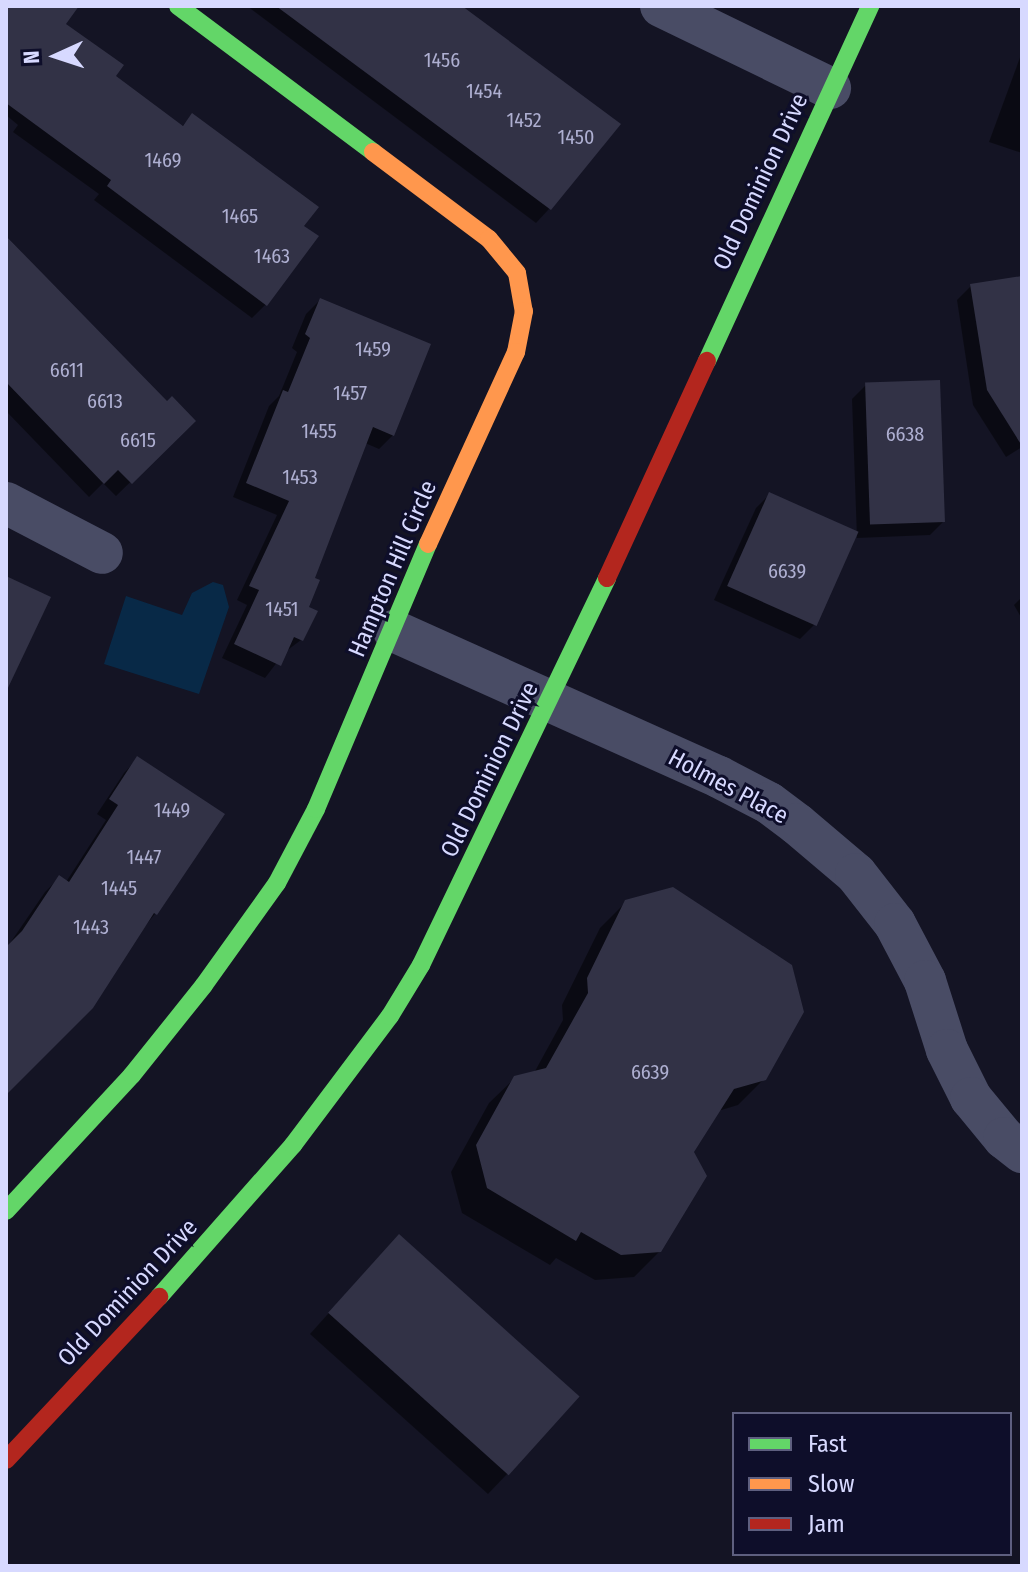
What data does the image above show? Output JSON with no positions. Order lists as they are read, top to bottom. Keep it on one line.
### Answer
{"streets":{"main road":["Old Dominion Drive","Hampton Hill Circle"],"street":["Holmes Place"]},"crossings":[["Old Dominion Drive","Holmes Place"],["Hampton Hill Circle","Holmes Place"]],"house_numbers":["1456","1454","1452","1450","1469","1465","1463","1459","6611","1457","6613","1455","6638","6615","1453","6639","1451","1449","1447","1445","1443","6639"],"legend":["Fast","Slow","Jam"],"north":"left"}
